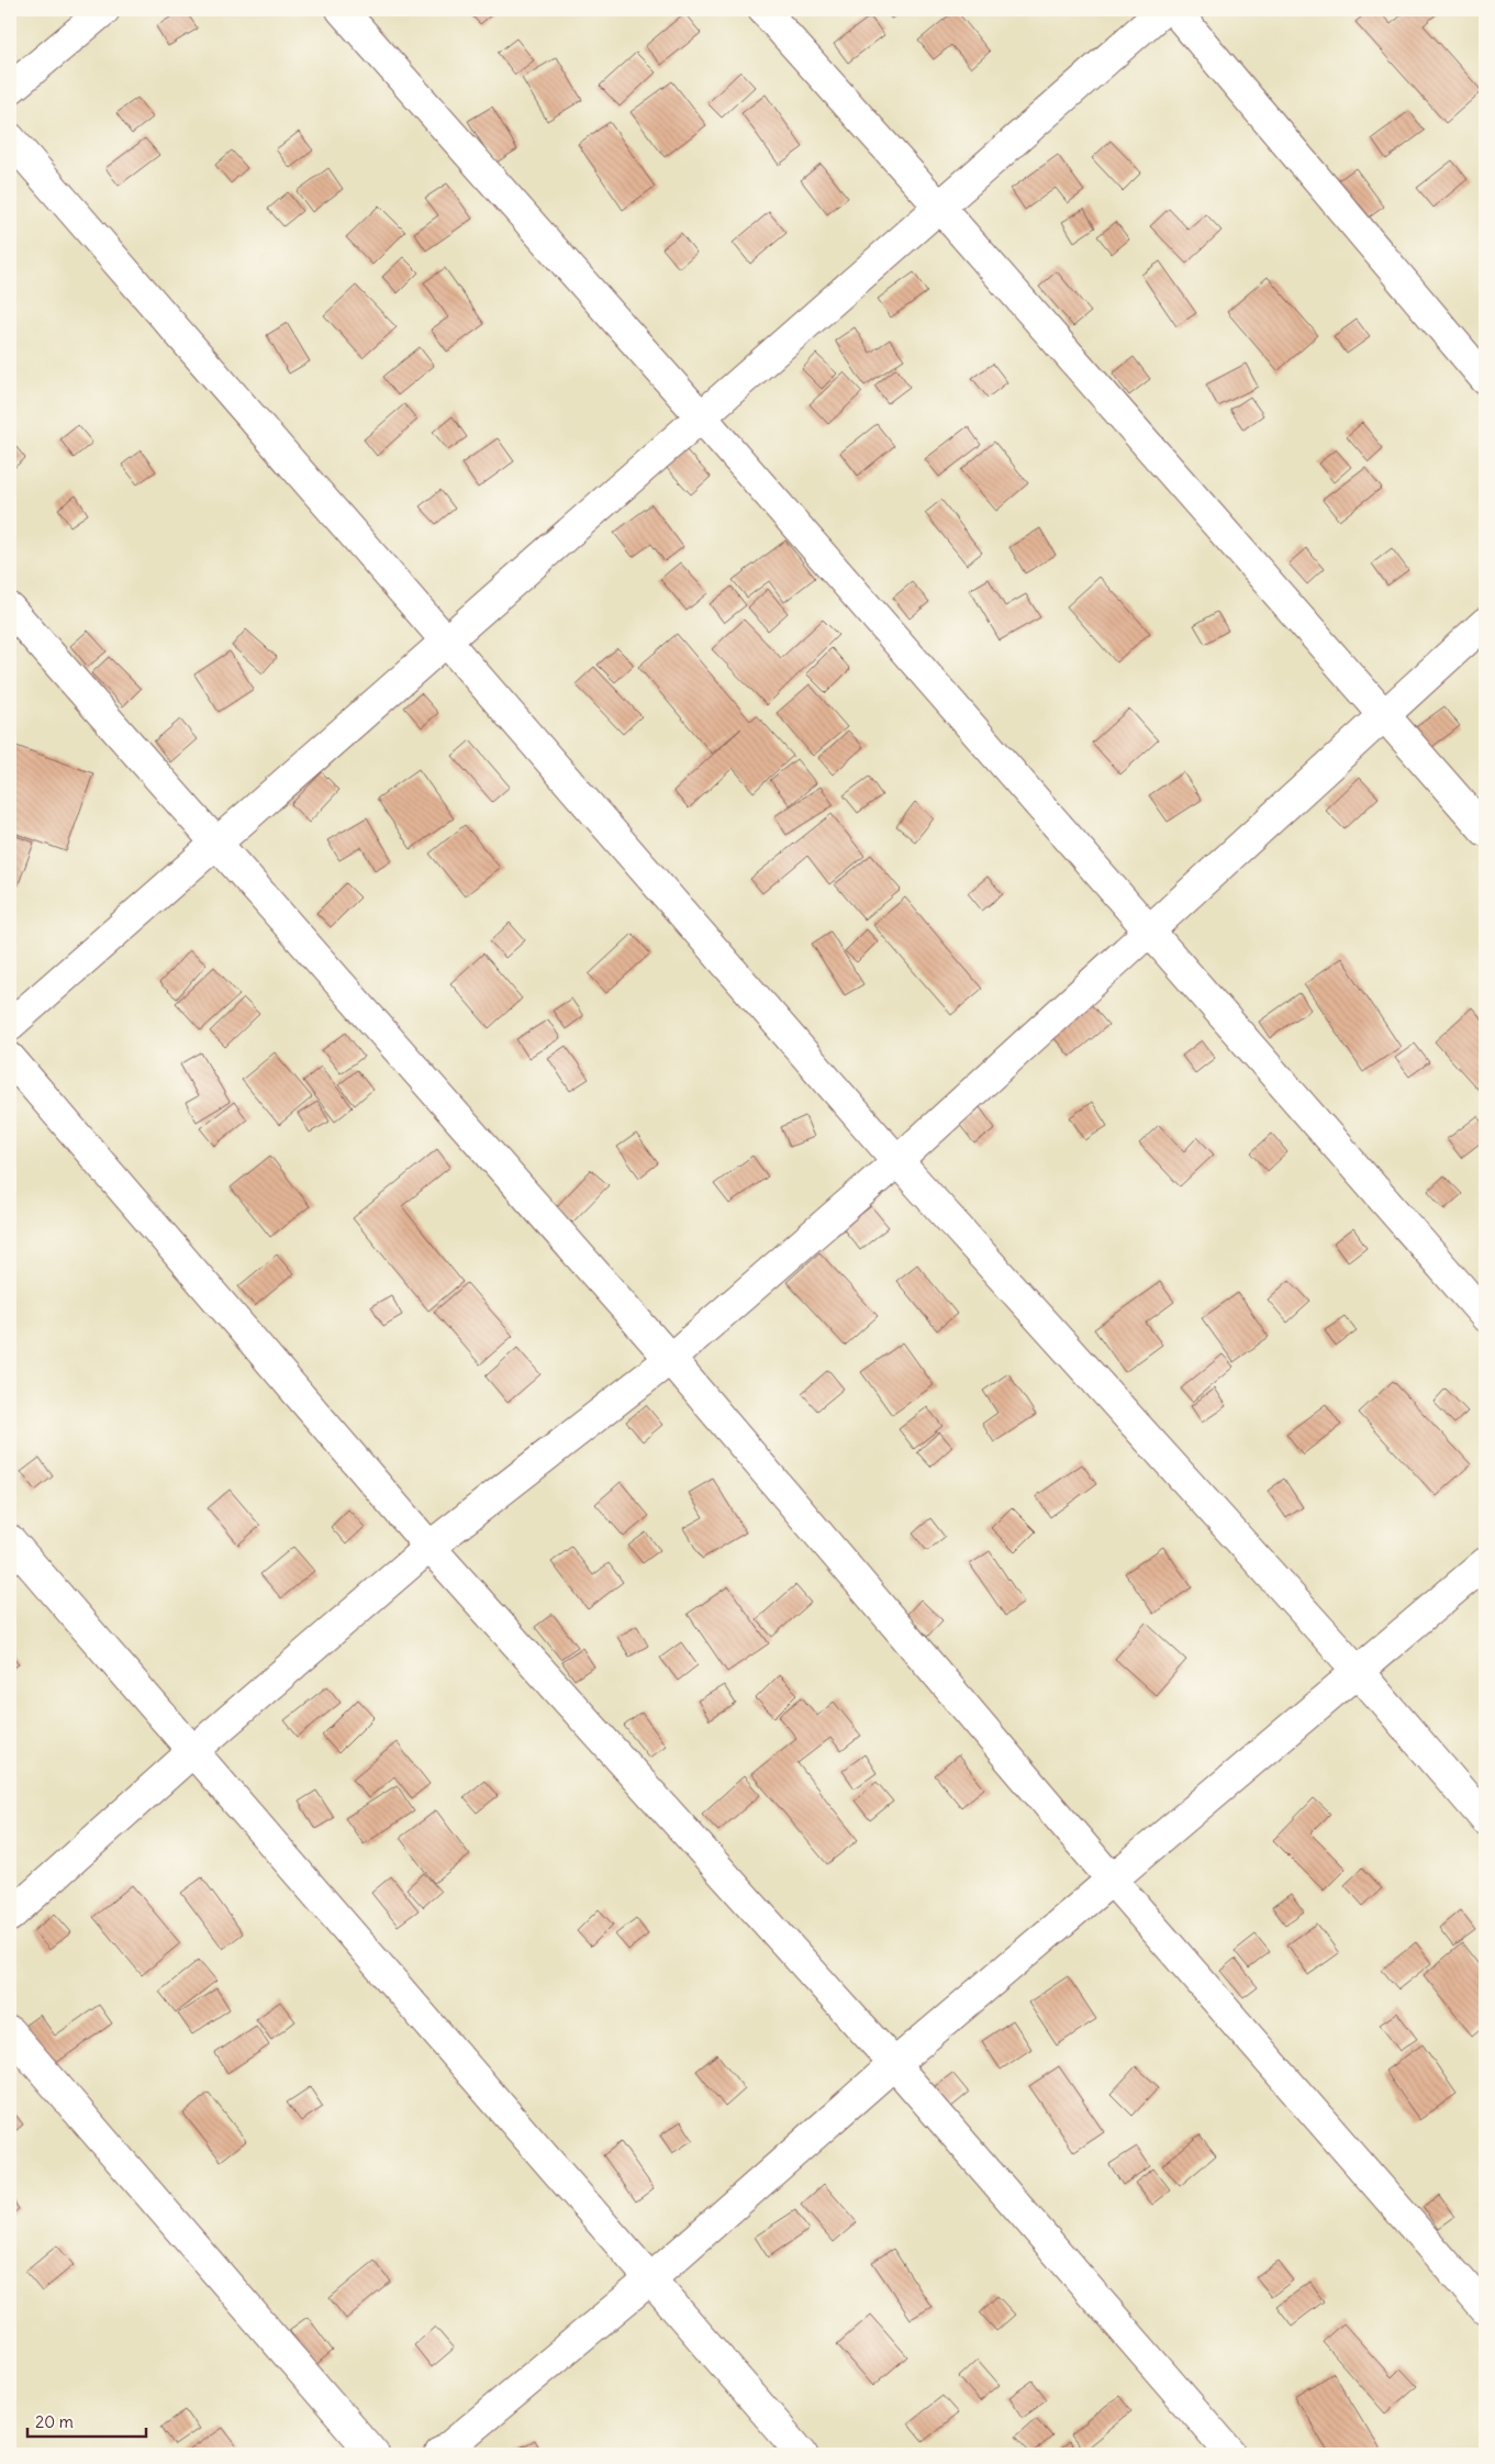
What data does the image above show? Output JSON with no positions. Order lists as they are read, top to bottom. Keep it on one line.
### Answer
{"scale_bar":"20 m"}
